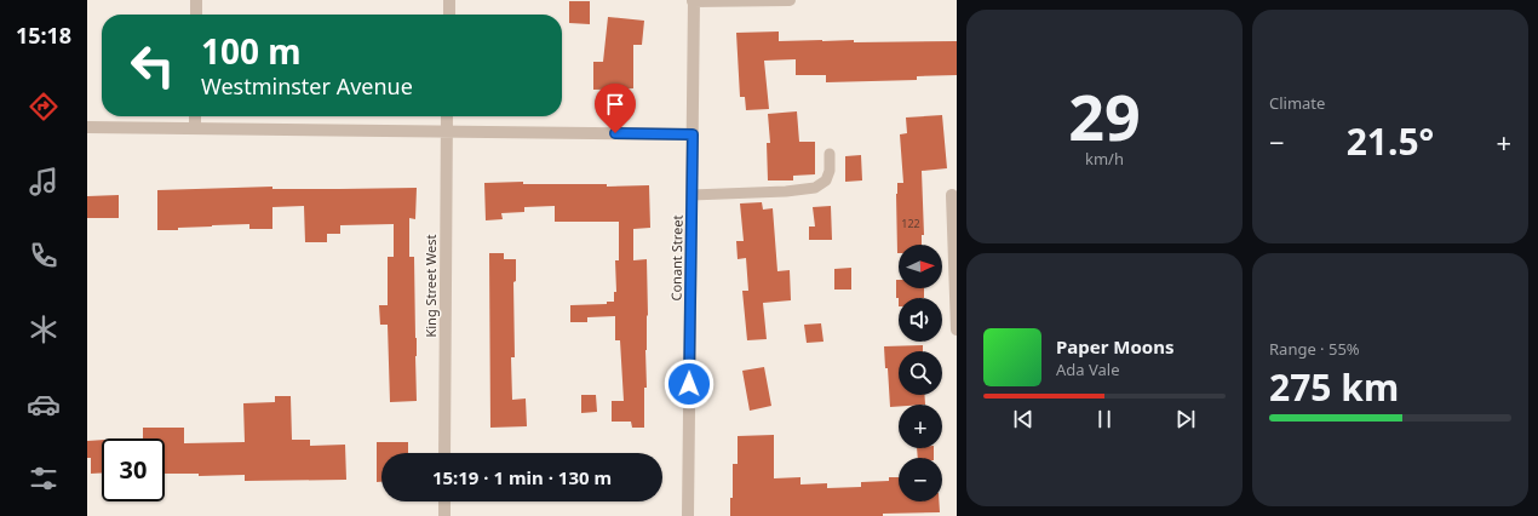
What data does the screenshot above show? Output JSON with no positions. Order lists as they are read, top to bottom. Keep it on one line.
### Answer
{"streets":{"street":["Conant Street","King Street West"]},"house_numbers":["122"],"north":"right","page":{"tabs":"15:18","tile":[["29","km/h"],"Climate",["Range · 55%","275 km"]],"turn":["100 m","Westminster Avenue"],"heat":["−","21.5°","+"],"map_buttons":["+","−"],"song":["Paper Moons","Ada Vale"],"limit":"30","trip":"15:19 · 1 min · 130 m"}}
